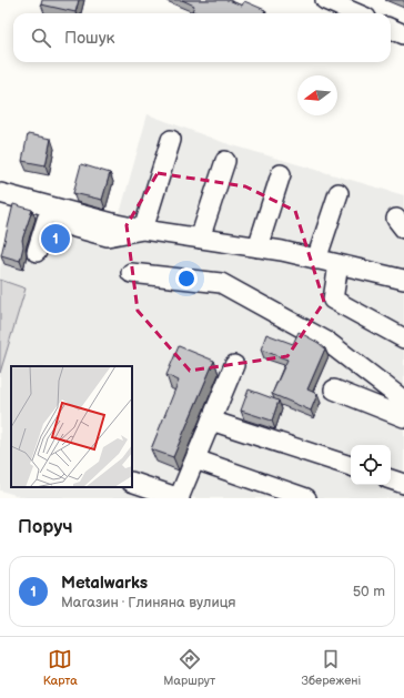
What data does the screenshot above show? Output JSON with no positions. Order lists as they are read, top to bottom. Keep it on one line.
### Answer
{"north":"left","page":{"search":"Пошук","pins":"1","heading":"Поруч","list":[{"mark":"1","name":"Metalwarks","note":"Магазин · Глиняна вулиця","value":"50 m"}],"nav":["Карта","Маршрут","Збережені"]}}
